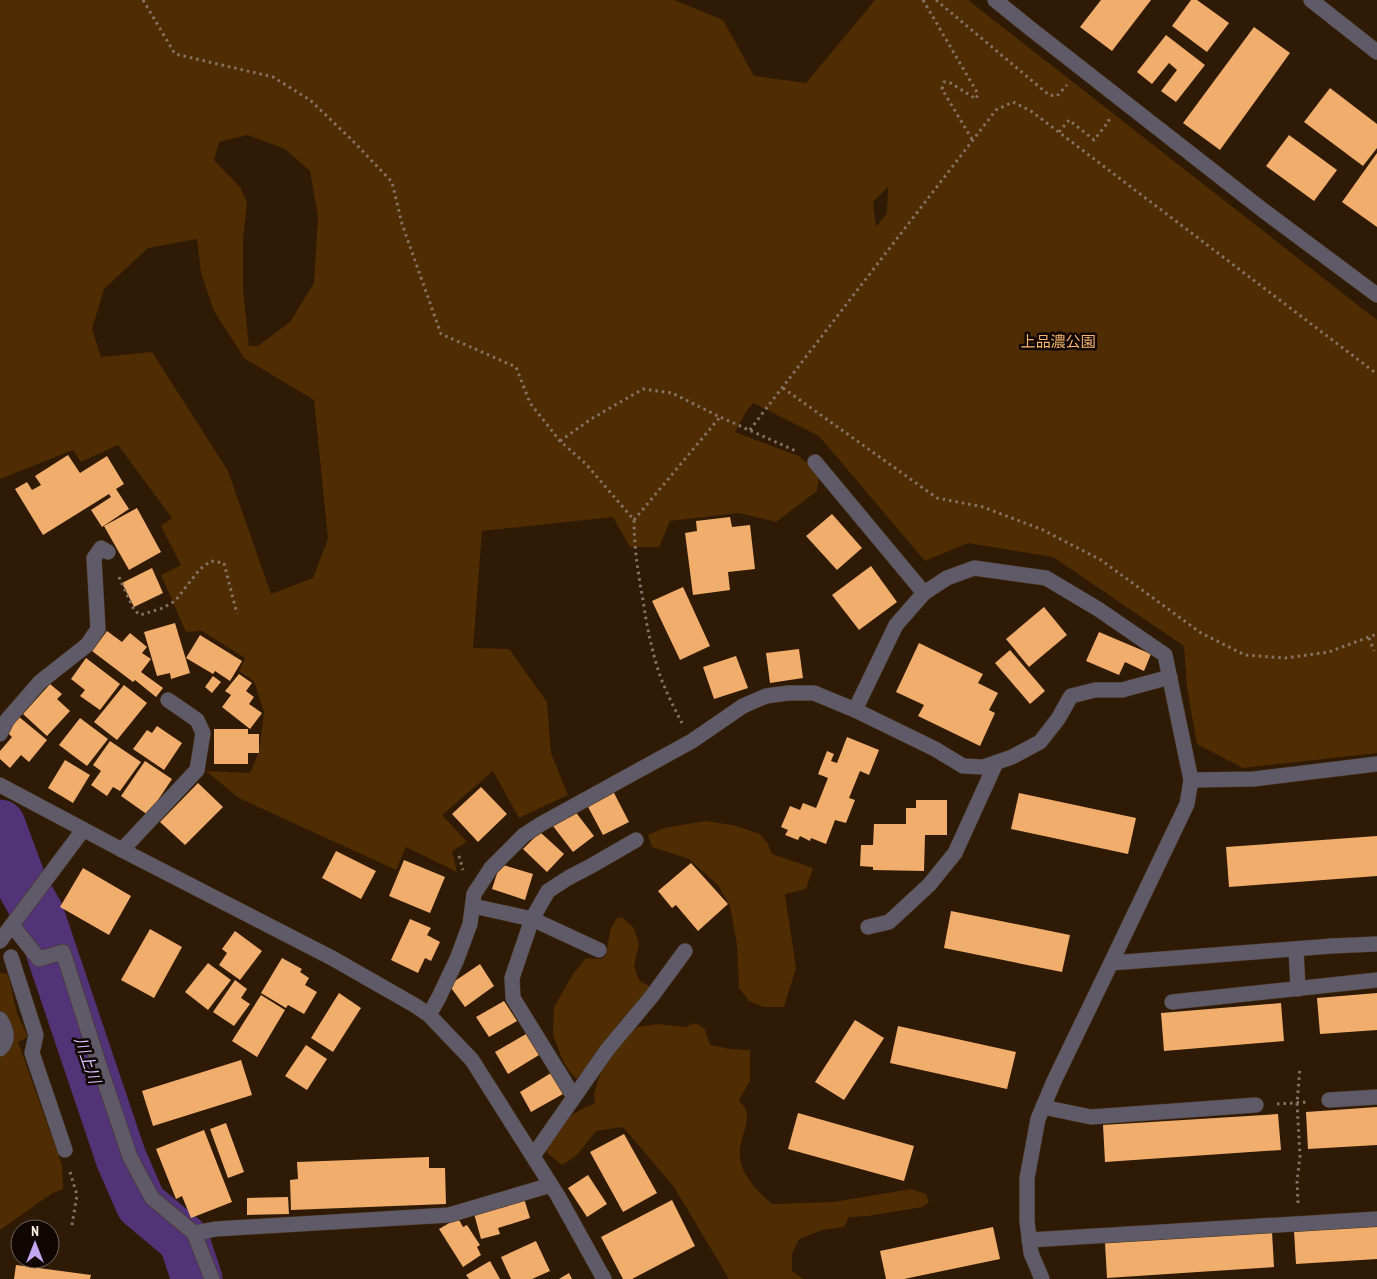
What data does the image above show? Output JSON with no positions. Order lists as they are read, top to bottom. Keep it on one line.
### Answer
{"water":["川上川"],"parks":["上品濃公園"],"north":"top"}
